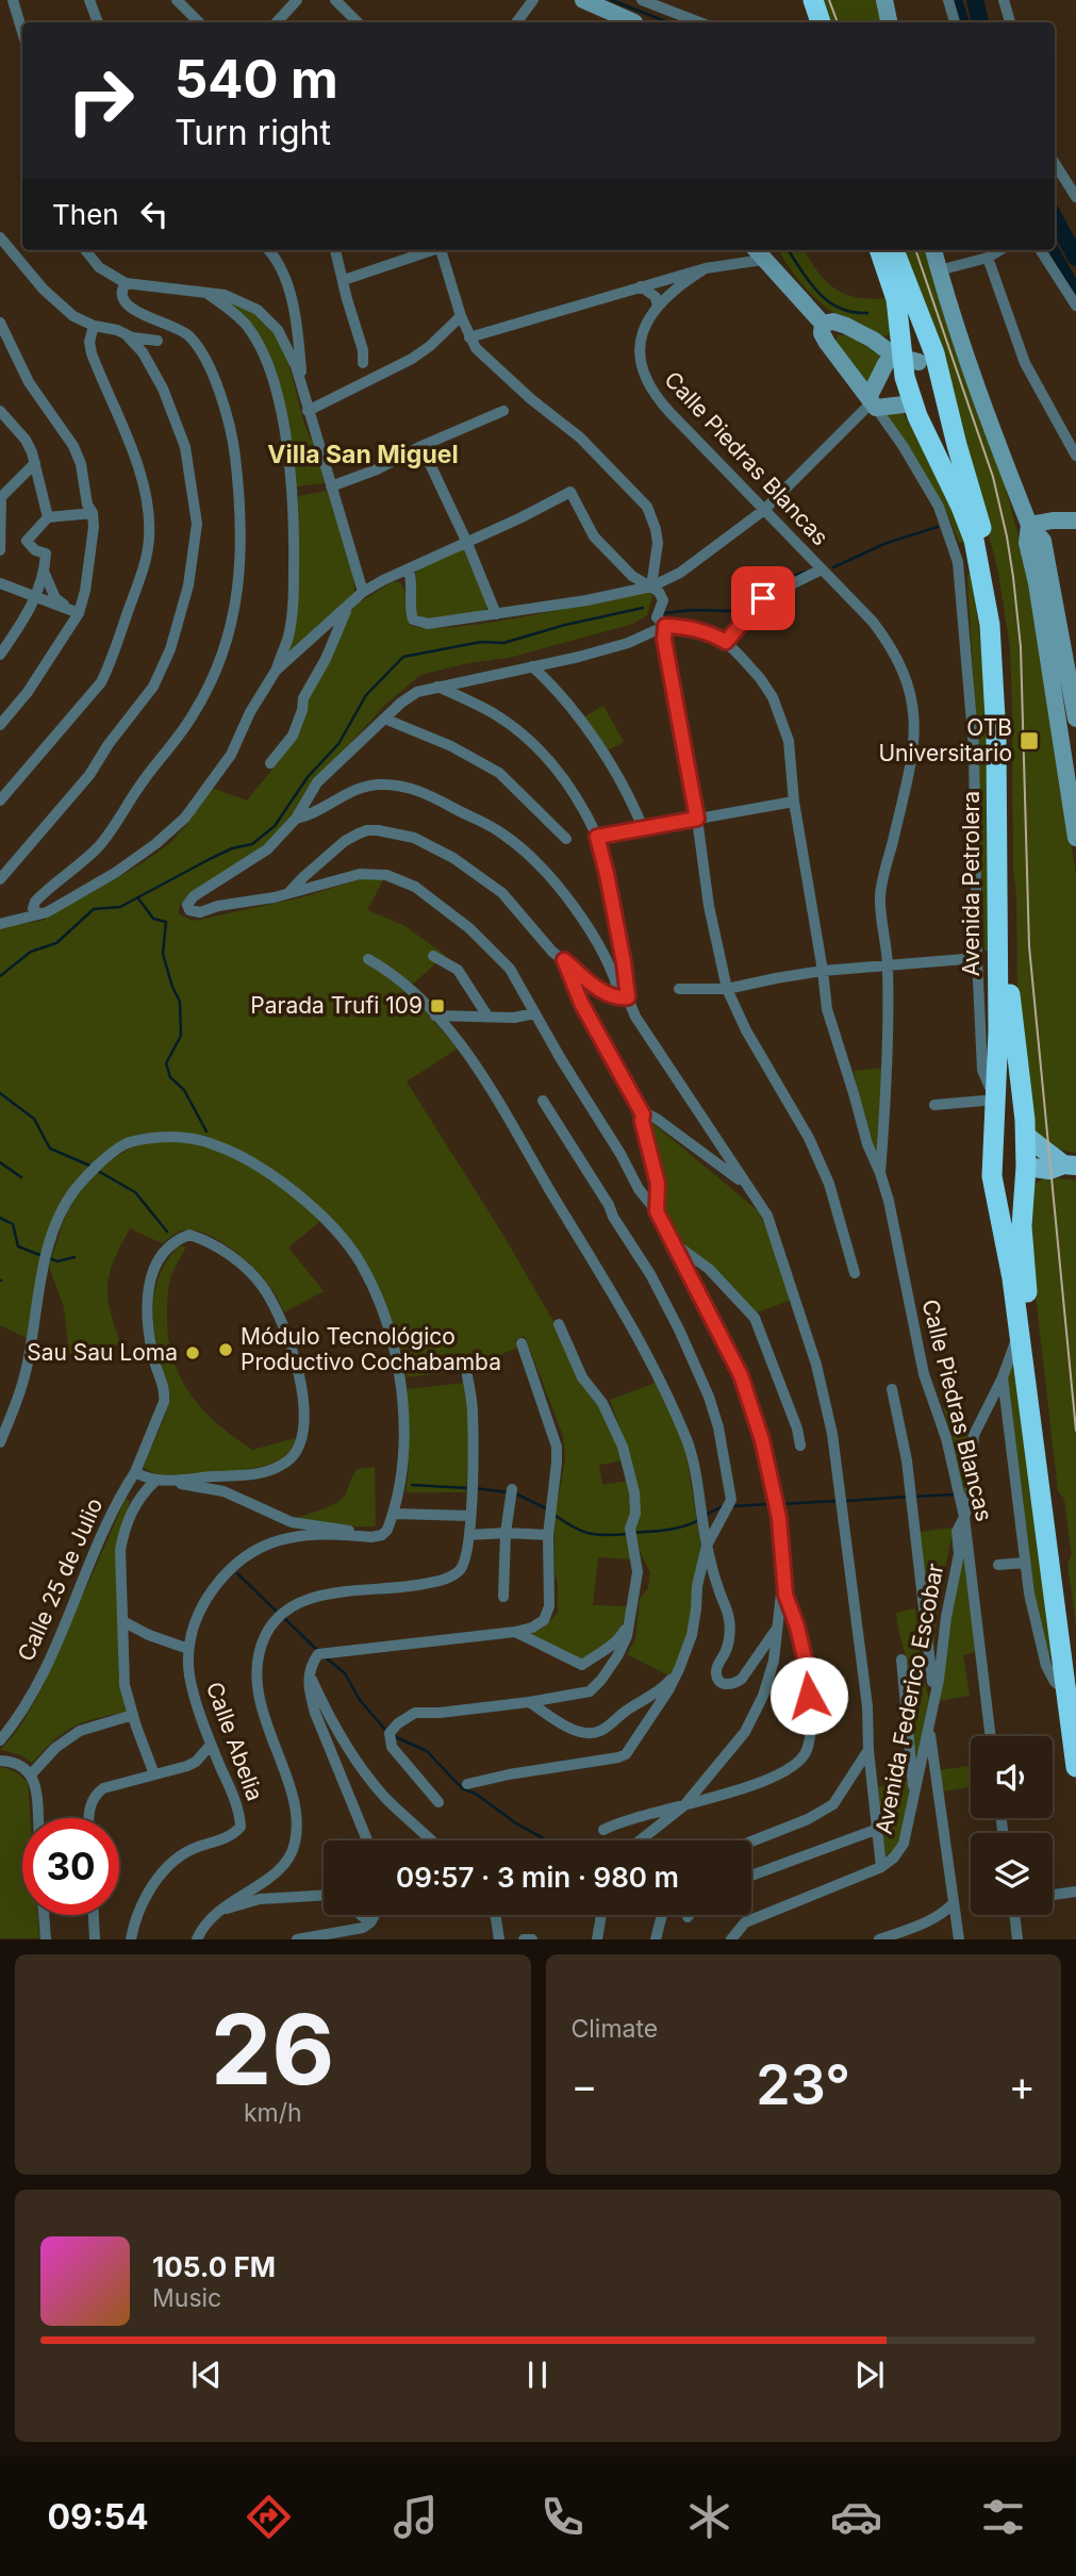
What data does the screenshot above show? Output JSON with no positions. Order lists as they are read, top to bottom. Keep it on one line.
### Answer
{"streets":{"highway":["Avenida Petrolera"],"street":["Calle Piedras Blancas","Calle 25 de Julio","Avenida Federico Escobar","Calle Abelia"]},"crossings":[["Calle Piedras Blancas","Avenida Federico Escobar"],["Avenida Petrolera","Avenida Federico Escobar"]],"districts":["Villa San Miguel"],"places":{"transit":["OTB Universitario","Parada Trufi 109"],"other":["Módulo Tecnológico Productivo Cochabamba","Sau Sau Loma"]},"page":{"turn":["540 m","Turn right"],"then":"Then","limit":"30","trip":"09:57 · 3 min · 980 m","tile":[["26","km/h"],"Climate"],"heat":["−","23°","+"],"song":["105.0 FM","Music"],"tabs":"09:54"}}
